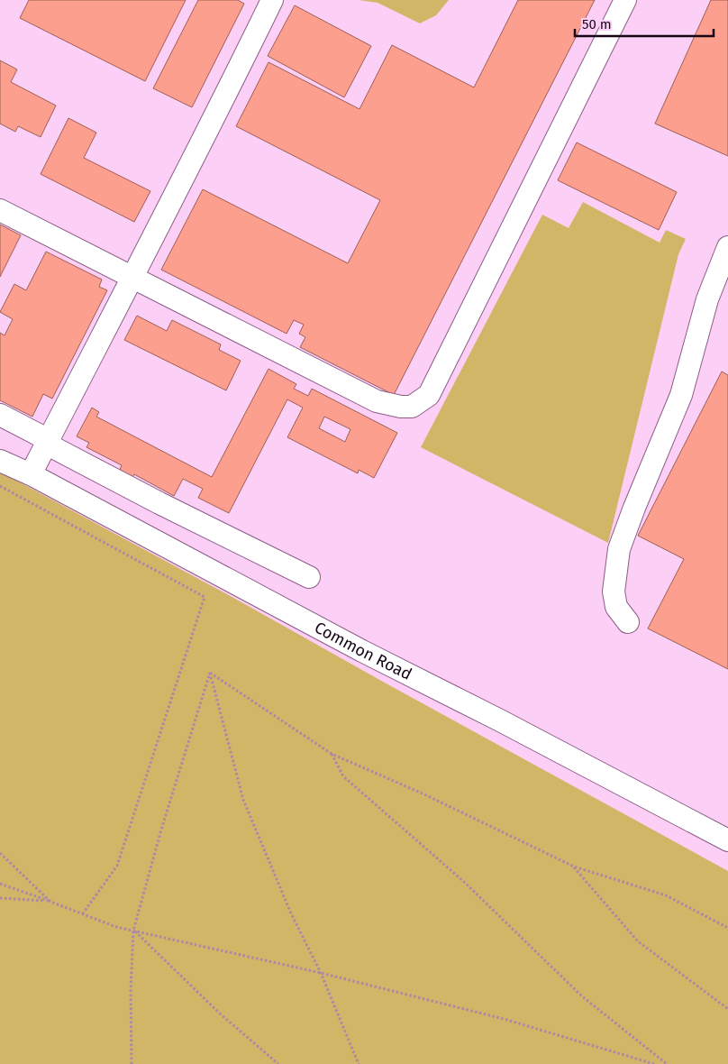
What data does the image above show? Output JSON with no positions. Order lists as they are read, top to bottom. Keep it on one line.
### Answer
{"streets":{"street":["Common Road"]},"scale_bar":"50 m"}
